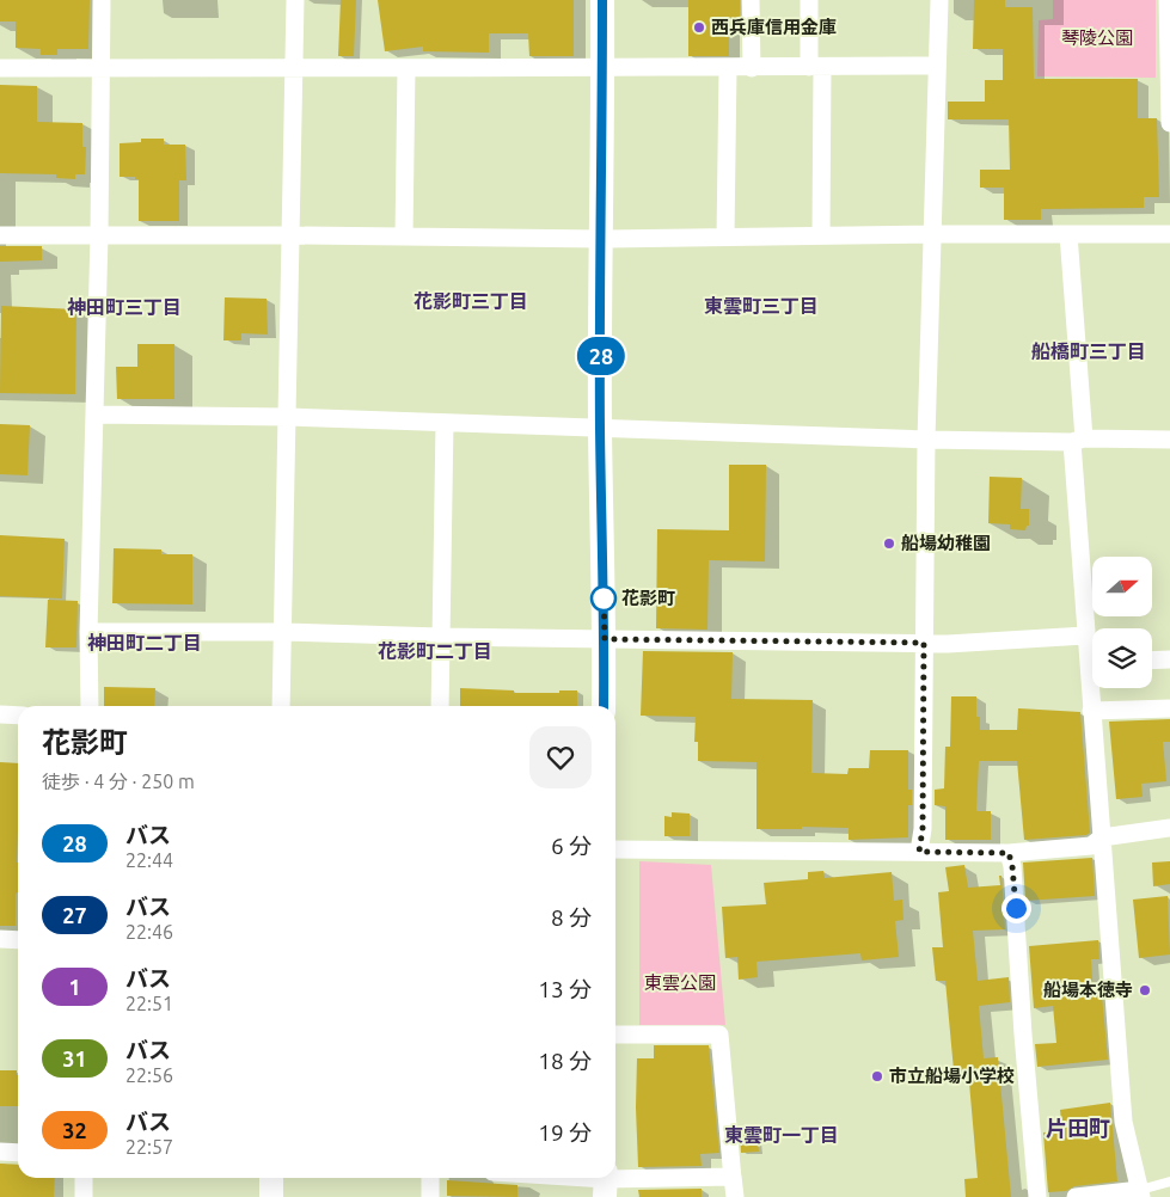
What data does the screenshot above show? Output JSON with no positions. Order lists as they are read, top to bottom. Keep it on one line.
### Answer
{"districts":["花影町三丁目","東雲町三丁目","神田町三丁目","船橋町三丁目","神田町二丁目","花影町二丁目","片田町","東雲町一丁目"],"parks":["琴陵公園","東雲公園"],"places":["西兵庫信用金庫","船場幼稚園","花影町","船場本徳寺","市立船場小学校"],"lines":["bus line 28"],"north":"right","page":{"on_map":"28","heading":["花影町","徒歩 · 4 分 · 250 m"],"list":[{"mark":"28","name":"バス","note":"22:44","value":"6 分"},{"mark":"27","name":"バス","note":"22:46","value":"8 分"},{"mark":"1","name":"バス","note":"22:51","value":"13 分"},{"mark":"31","name":"バス","note":"22:56","value":"18 分"},{"mark":"32","name":"バス","note":"22:57","value":"19 分"}]}}
